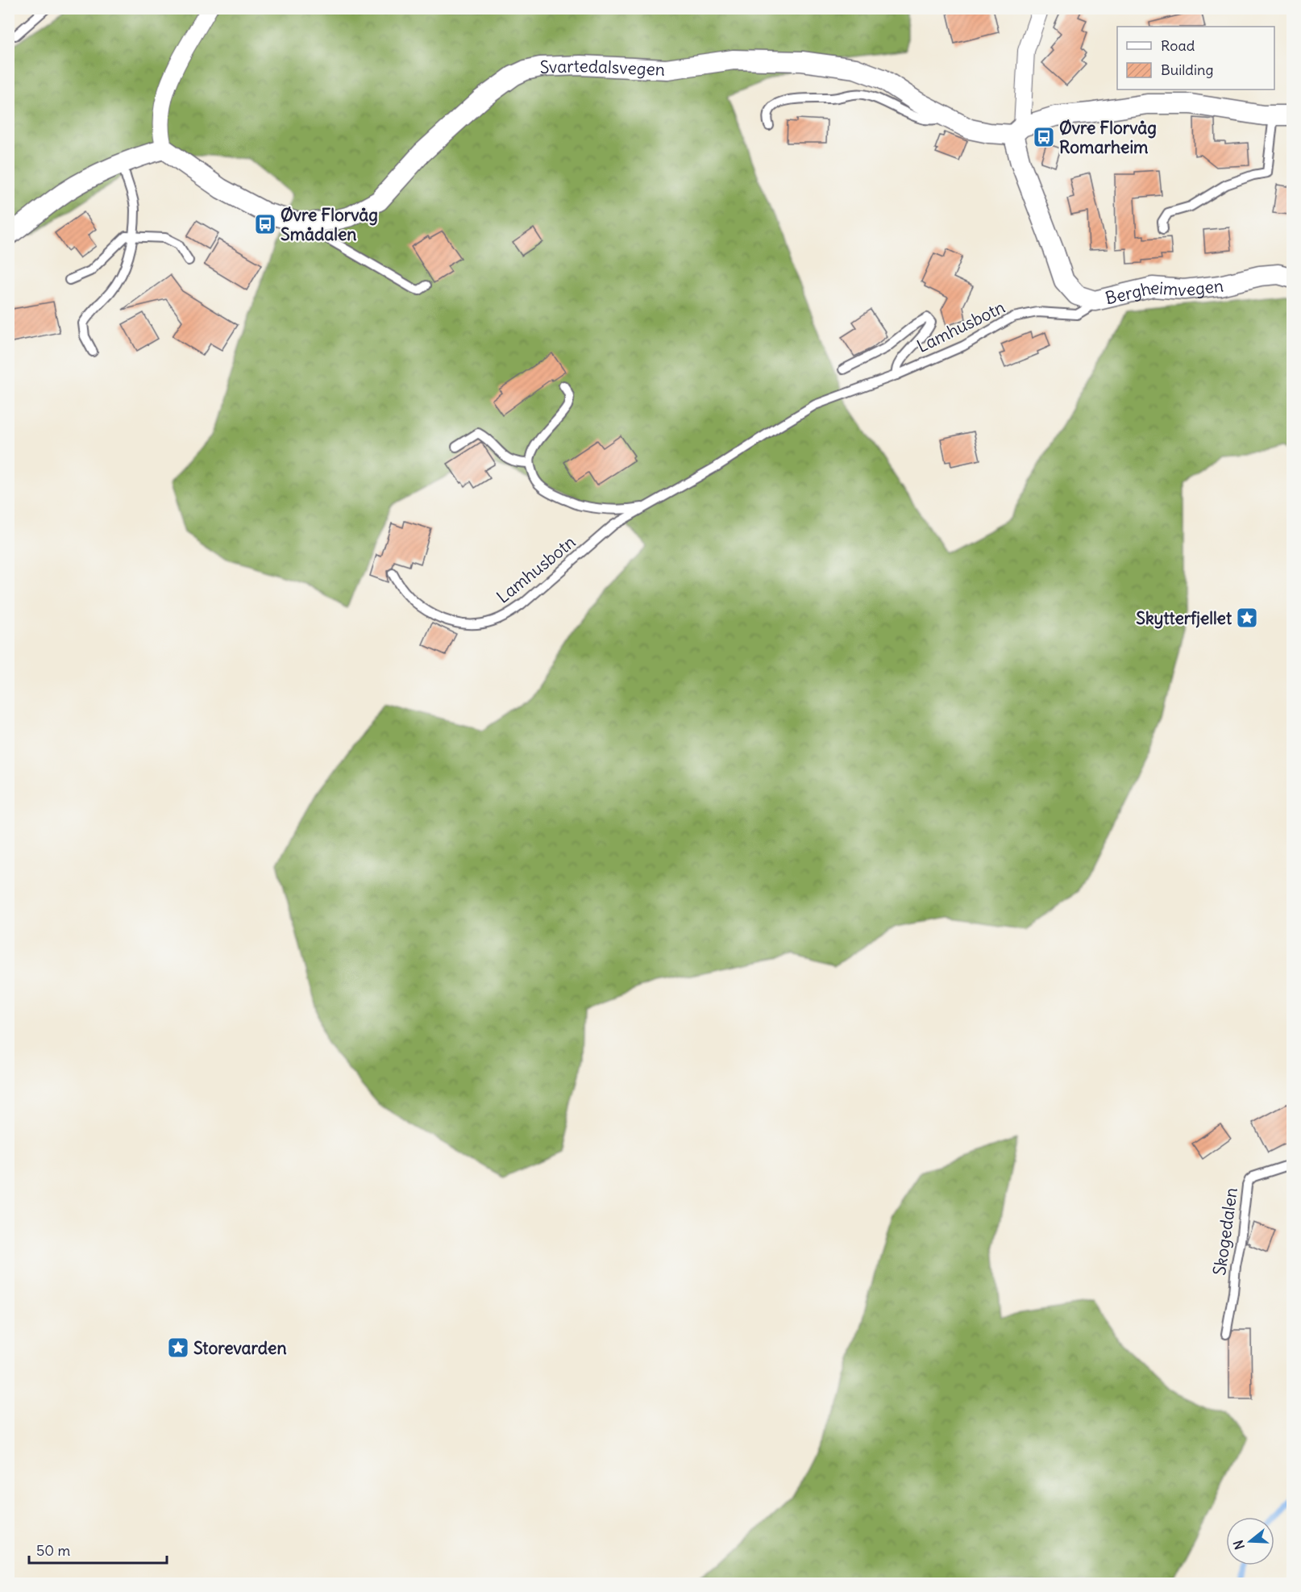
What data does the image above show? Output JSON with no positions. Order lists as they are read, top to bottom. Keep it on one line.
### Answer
{"streets":{"street":["Svartedalsvegen","Bergheimvegen"],"lane":["Lamhusbotn","Skogedalen"]},"crossings":[["Svartedalsvegen","Bergheimvegen"],["Bergheimvegen","Lamhusbotn"]],"places":{"bus stop":["Øvre Florvåg Romarheim","Øvre Florvåg Smådalen"],"place":["Skytterfjellet","Storevarden"]},"legend":["Road","Building"],"scale_bar":"50 m","north":"left"}
